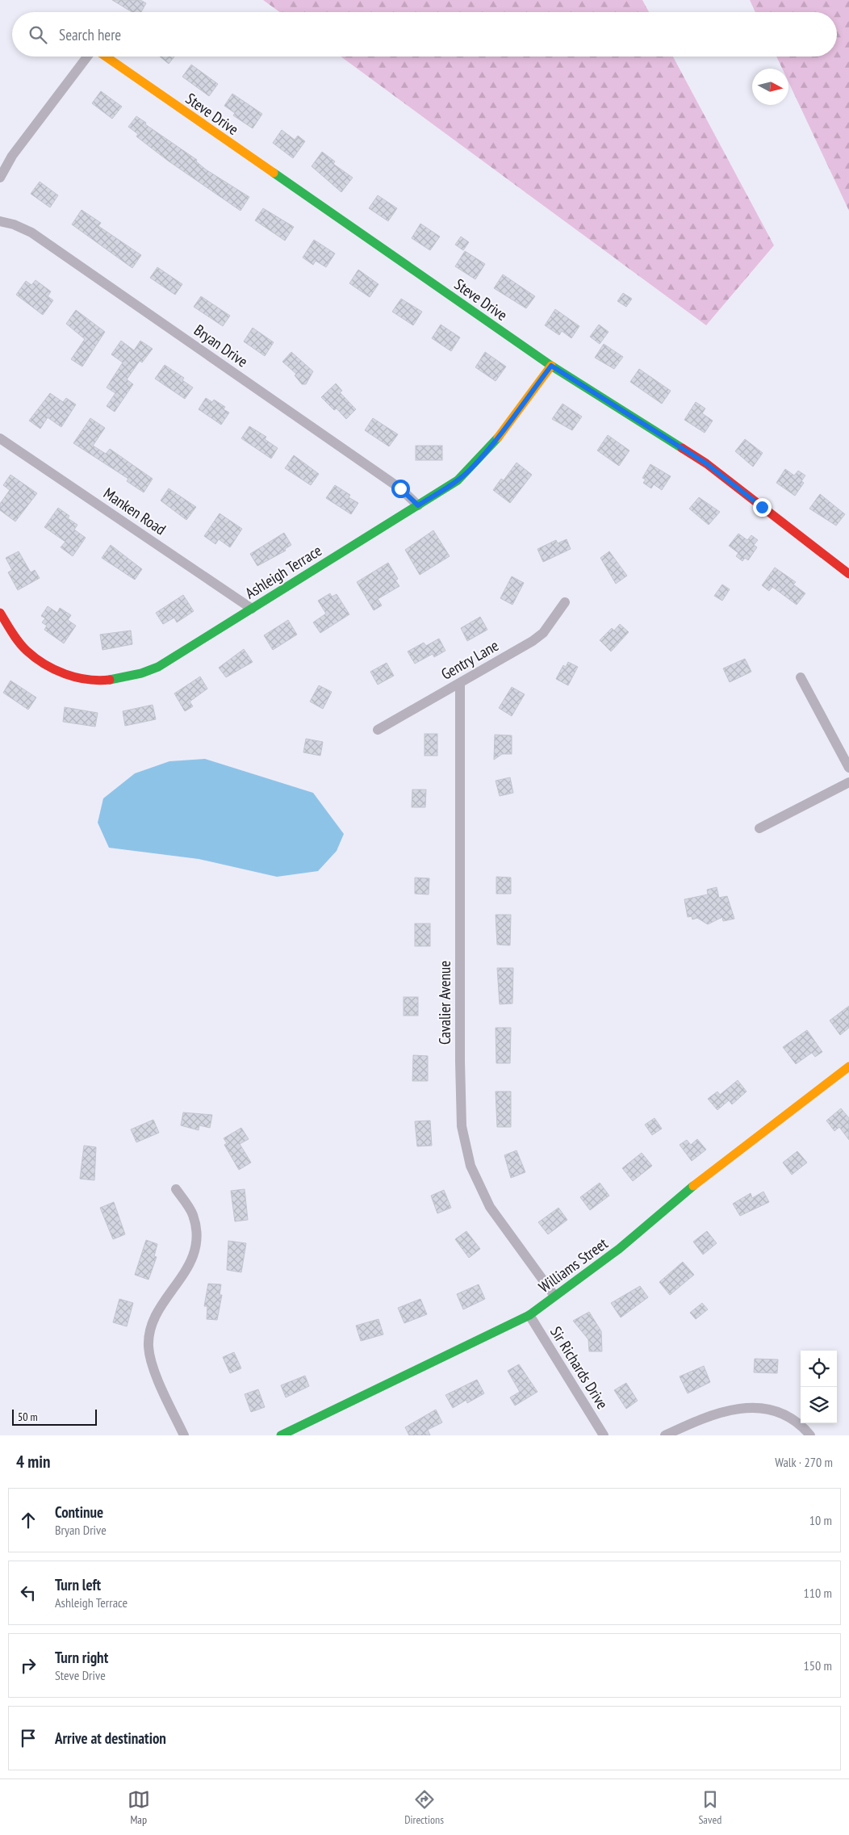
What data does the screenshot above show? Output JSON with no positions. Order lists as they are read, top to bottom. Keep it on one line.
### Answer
{"streets":{"street":["Steve Drive","Bryan Drive","Manken Road","Ashleigh Terrace","Gentry Lane","Cavalier Avenue","Williams Street","Sir Richards Drive"]},"crossings":[["Steve Drive","Ashleigh Terrace"],["Bryan Drive","Ashleigh Terrace"],["Manken Road","Ashleigh Terrace"],["Gentry Lane","Cavalier Avenue"],["Cavalier Avenue","Williams Street"],["Williams Street","Sir Richards Drive"]],"scale_bar":"50 m","north":"right","page":{"search":"Search here","scale":"50 m","heading":["4 min","Walk · 270 m"],"list":[["Continue","Bryan Drive","10 m"],["Turn left","Ashleigh Terrace","110 m"],["Turn right","Steve Drive","150 m"],"Arrive at destination"],"nav":["Map","Directions","Saved"]}}
